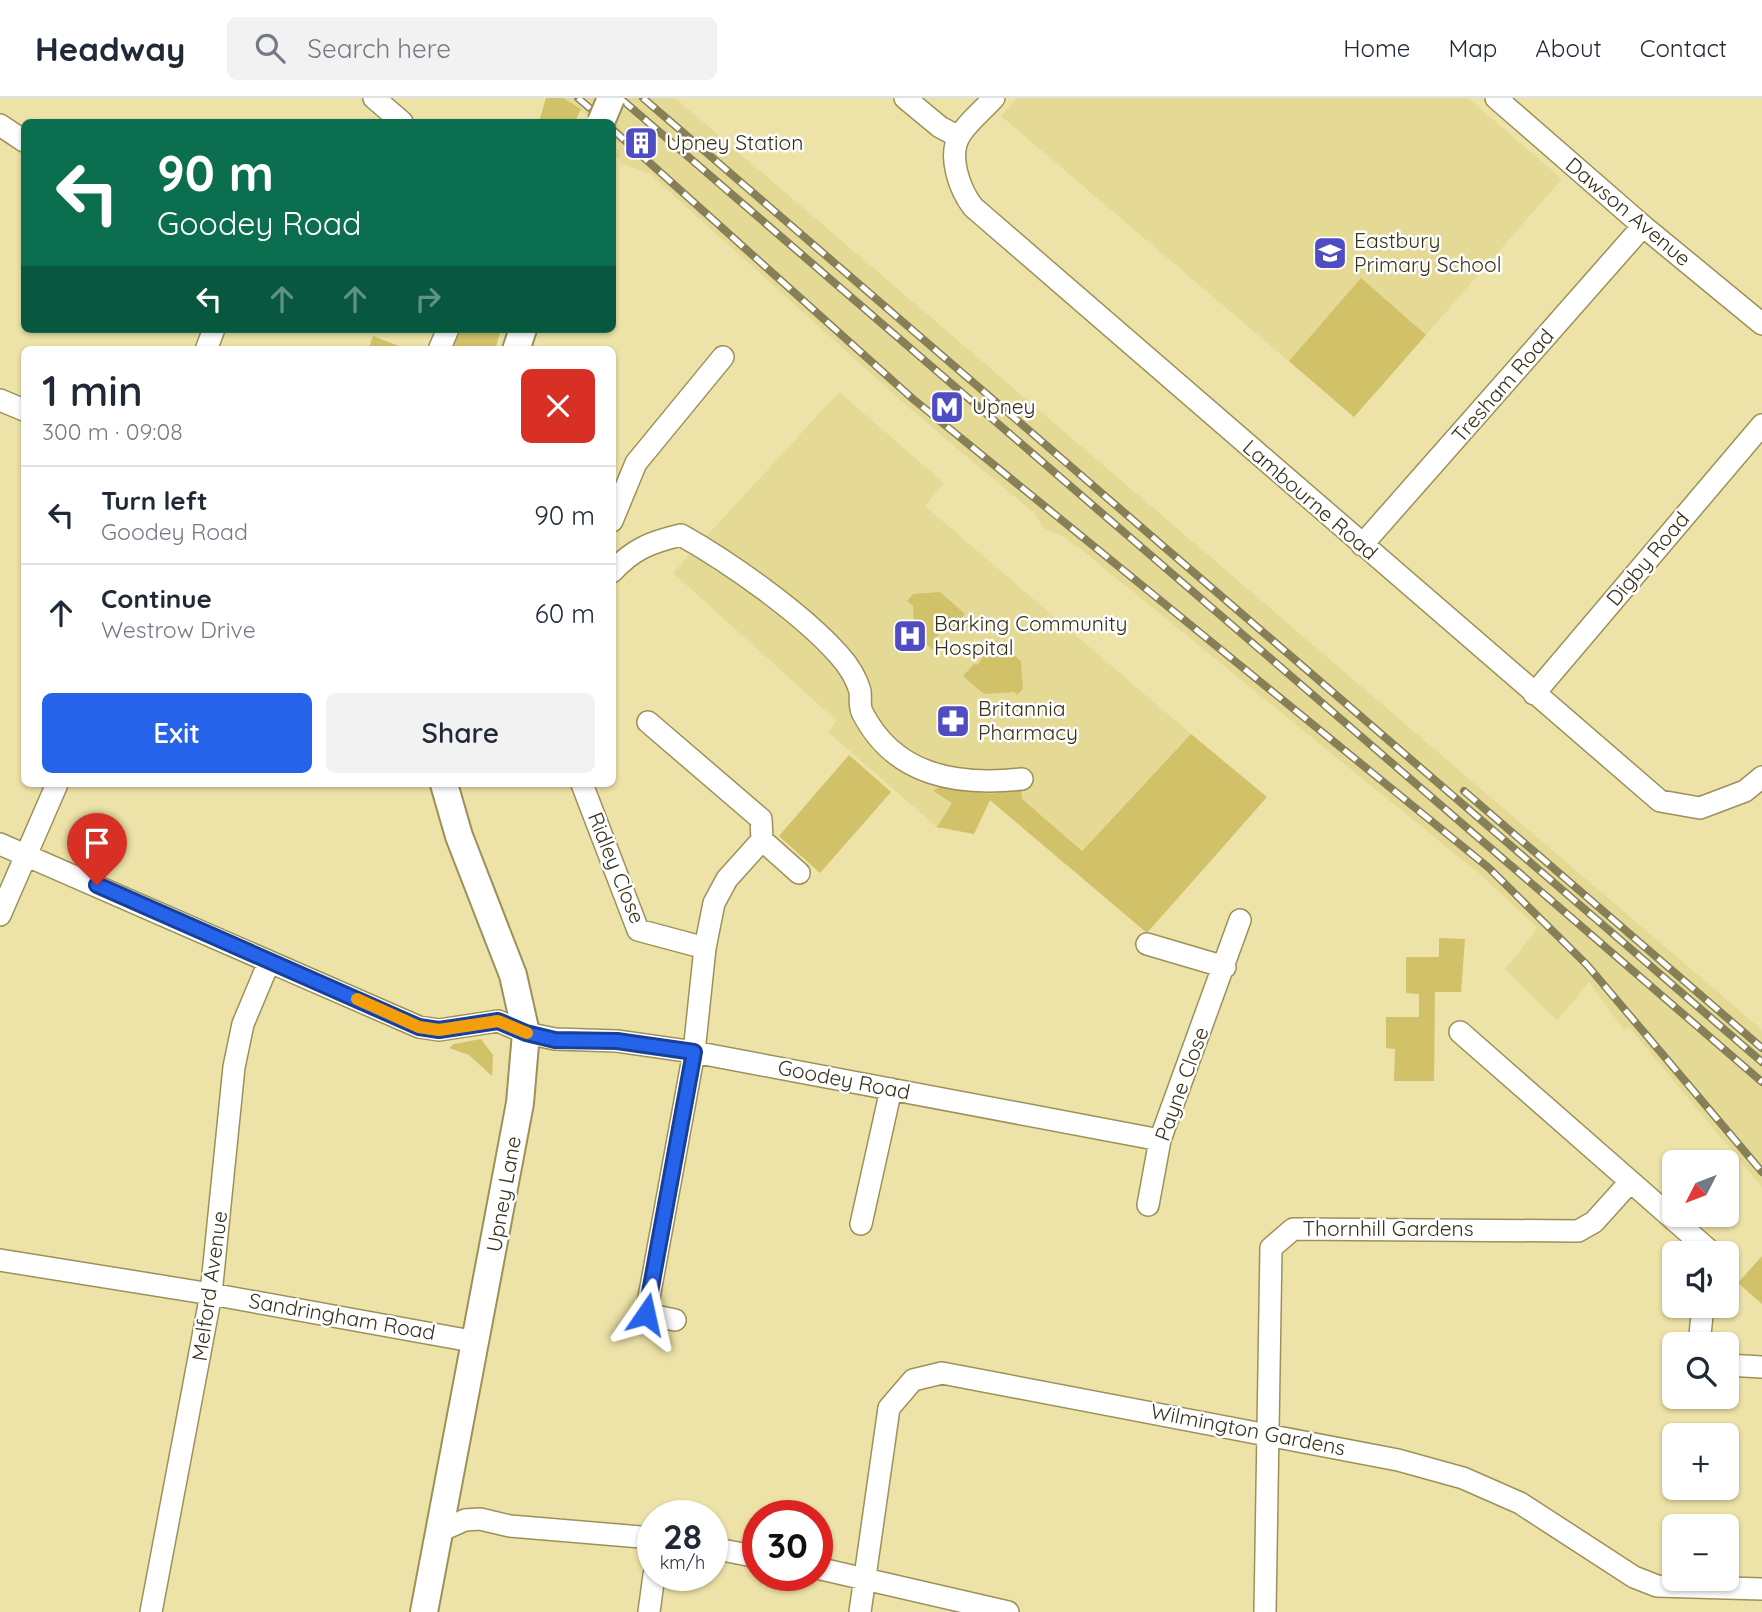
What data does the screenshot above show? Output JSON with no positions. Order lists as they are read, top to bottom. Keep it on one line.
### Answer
{"streets":{"street":["Dawson Avenue","Tresham Road","Lambourne Road","Digby Road","Ridley Close","Goodey Road","Payne Close","Upney Lane","Thornhill Gardens","Melford Avenue","Sandringham Road","Wilmington Gardens"]},"crossings":[["Dawson Avenue","Tresham Road"],["Tresham Road","Lambourne Road"],["Lambourne Road","Digby Road"],["Goodey Road","Payne Close"],["Goodey Road","Upney Lane"],["Goodey Road","Melford Avenue"],["Upney Lane","Sandringham Road"],["Thornhill Gardens","Wilmington Gardens"],["Melford Avenue","Sandringham Road"]],"places":{"building":["Upney Station"],"school or university":["Eastbury Primary School"],"metro station":["Upney"],"hospital":["Barking Community Hospital"],"pharmacy":["Britannia Pharmacy"]},"north":"bottom left","page":{"header":"Headway","search":"Search here","nav":["Home","Map","About","Contact"],"turn":["90 m","Goodey Road"],"heading":["1 min","300 m · 09:08"],"list":[{"name":"Turn left","note":"Goodey Road","value":"90 m"},{"name":"Continue","note":"Westrow Drive","value":"60 m"}],"buttons":["Exit","Share"],"map_buttons":["+","−"],"speed":"28 km/h","limit":"30"}}
